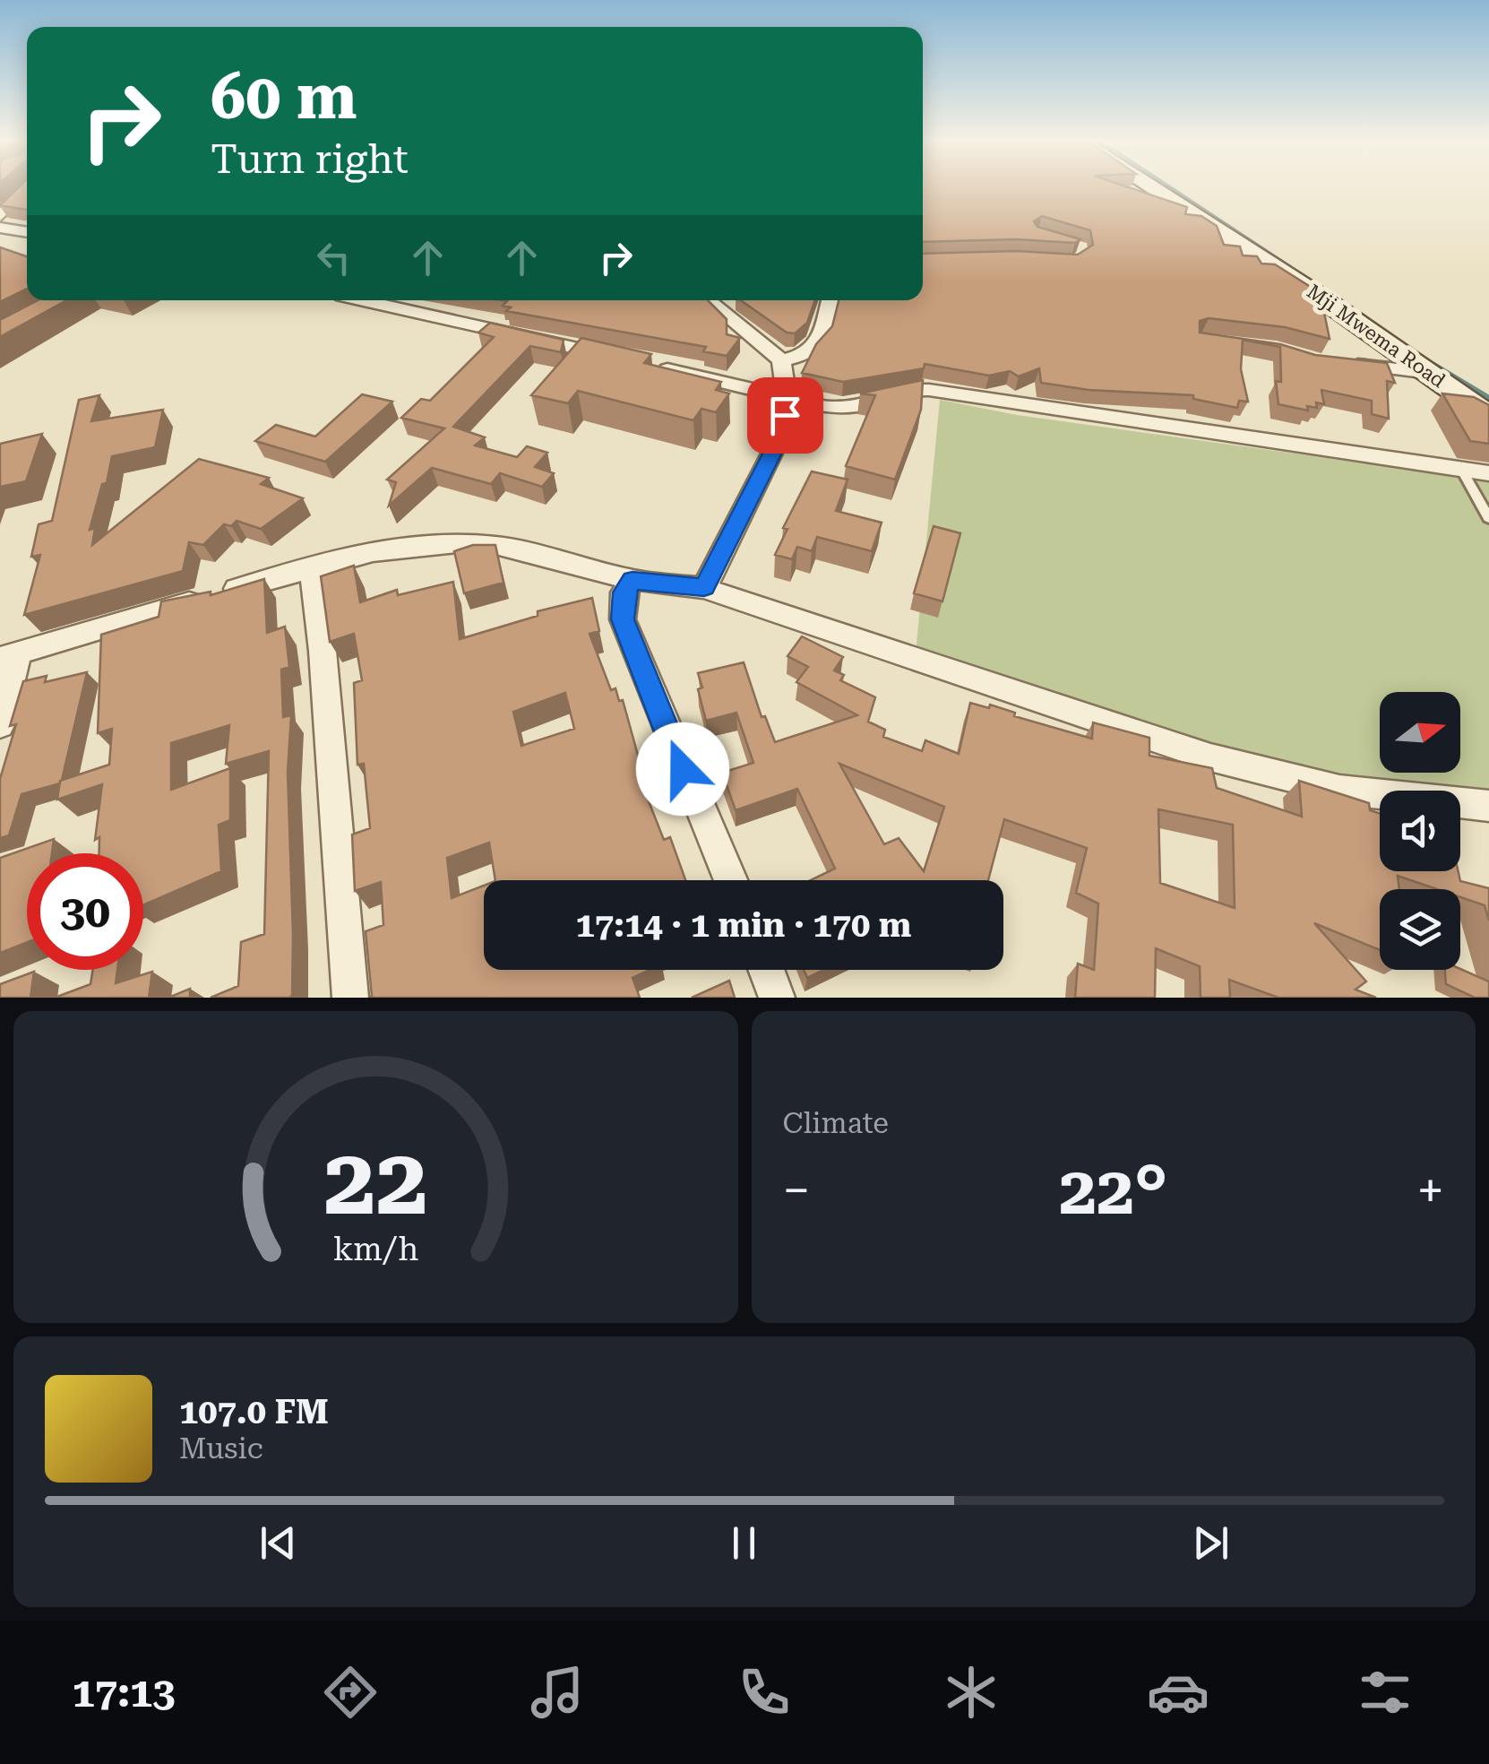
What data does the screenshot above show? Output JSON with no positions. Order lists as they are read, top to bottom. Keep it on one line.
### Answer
{"streets":{"main road":["Mji Mwema Road"]},"north":"right","page":{"turn":["60 m","Turn right"],"limit":"30","trip":"17:14 · 1 min · 170 m","tile":"Climate","heat":["−","22°","+"],"song":["107.0 FM","Music"],"tabs":"17:13","gauge":["22","km/h"]}}
